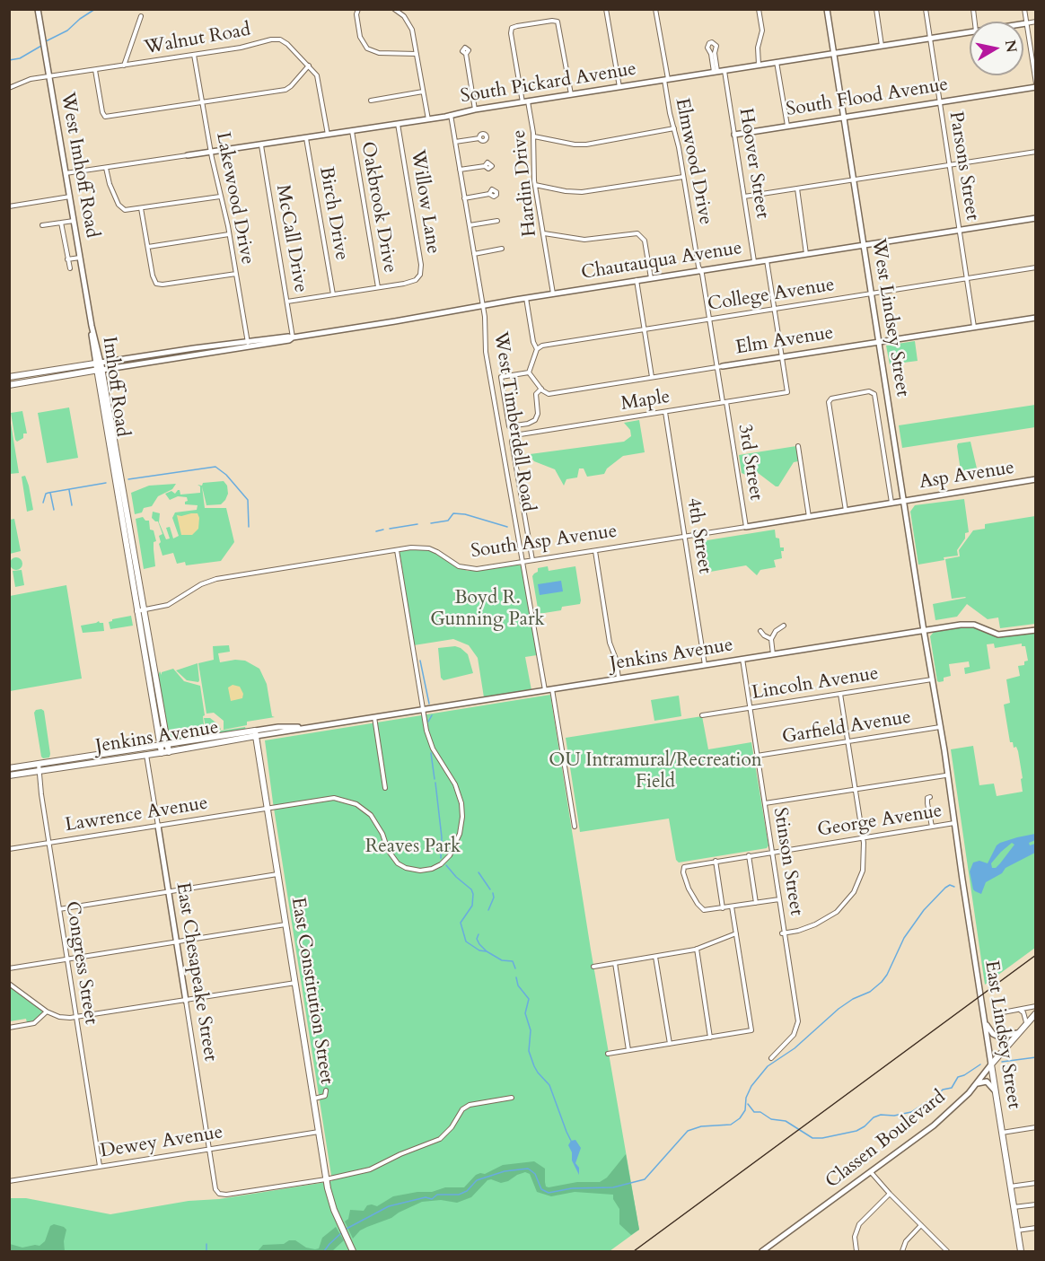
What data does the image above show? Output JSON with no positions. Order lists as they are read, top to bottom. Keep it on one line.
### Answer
{"streets":{"main road":["Chautauqua Avenue","Imhoff Road","Jenkins Avenue","East Constitution Street","East Lindsey Street","Classen Boulevard"],"street":["Walnut Road","South Pickard Avenue","South Flood Avenue","Elmwood Drive","Hoover Street","West Imhoff Road","Parsons Street","Hardin Drive","Lakewood Drive","Willow Lane","Oakbrook Drive","Birch Drive","McCall Drive","College Avenue","West Lindsey Street","Elm Avenue","Maple","West Timberdell Road","3rd Street","Asp Avenue","4th Street","South Asp Avenue","Lincoln Avenue","Garfield Avenue","Lawrence Avenue","George Avenue","Stinson Street","Congress Street","East Chesapeake Street","Dewey Avenue"]},"crossings":[["Walnut Road","South Pickard Avenue"],["Walnut Road","West Imhoff Road"],["Walnut Road","Lakewood Drive"],["South Pickard Avenue","Elmwood Drive"],["South Pickard Avenue","Hoover Street"],["South Pickard Avenue","West Imhoff Road"],["South Pickard Avenue","Parsons Street"],["South Pickard Avenue","Hardin Drive"],["South Pickard Avenue","Lakewood Drive"],["South Pickard Avenue","Willow Lane"],["South Pickard Avenue","Oakbrook Drive"],["South Pickard Avenue","Birch Drive"],["South Pickard Avenue","McCall Drive"],["South Pickard Avenue","West Lindsey Street"],["South Pickard Avenue","West Timberdell Road"],["South Flood Avenue","Hoover Street"],["South Flood Avenue","Parsons Street"],["South Flood Avenue","West Lindsey Street"],["Elmwood Drive","Chautauqua Avenue"],["Elmwood Drive","College Avenue"],["Elmwood Drive","Elm Avenue"],["Elmwood Drive","3rd Street"],["Hoover Street","Chautauqua Avenue"],["West Imhoff Road","Imhoff Road"],["Parsons Street","Chautauqua Avenue"],["Parsons Street","College Avenue"],["Parsons Street","Elm Avenue"],["Hardin Drive","Chautauqua Avenue"],["Lakewood Drive","Chautauqua Avenue"],["Willow Lane","Oakbrook Drive"],["McCall Drive","Chautauqua Avenue"],["Chautauqua Avenue","West Lindsey Street"],["Chautauqua Avenue","Imhoff Road"],["Chautauqua Avenue","West Timberdell Road"],["College Avenue","West Lindsey Street"],["West Lindsey Street","Elm Avenue"],["West Lindsey Street","Asp Avenue"],["West Lindsey Street","South Asp Avenue"],["West Lindsey Street","Jenkins Avenue"],["West Lindsey Street","East Lindsey Street"],["Elm Avenue","Maple"],["Imhoff Road","South Asp Avenue"],["Imhoff Road","Jenkins Avenue"],["Maple","3rd Street"],["Maple","4th Street"],["Maple","South Asp Avenue"],["West Timberdell Road","South Asp Avenue"],["West Timberdell Road","Jenkins Avenue"],["3rd Street","South Asp Avenue"],["Asp Avenue","South Asp Avenue"],["4th Street","South Asp Avenue"],["4th Street","Jenkins Avenue"],["South Asp Avenue","Lawrence Avenue"],["Jenkins Avenue","Lawrence Avenue"],["Jenkins Avenue","Stinson Street"],["Jenkins Avenue","Congress Street"],["Jenkins Avenue","East Chesapeake Street"],["Jenkins Avenue","East Constitution Street"],["Jenkins Avenue","East Lindsey Street"],["Lincoln Avenue","Stinson Street"],["Lincoln Avenue","East Lindsey Street"],["Garfield Avenue","Stinson Street"],["Garfield Avenue","East Lindsey Street"],["Lawrence Avenue","Congress Street"],["Lawrence Avenue","East Chesapeake Street"],["Lawrence Avenue","East Constitution Street"],["George Avenue","Stinson Street"],["George Avenue","East Lindsey Street"],["Congress Street","Dewey Avenue"],["East Chesapeake Street","East Constitution Street"],["East Chesapeake Street","Dewey Avenue"],["East Constitution Street","Dewey Avenue"],["East Lindsey Street","Classen Boulevard"]],"parks":["Boyd R. Gunning Park","OU Intramural/Recreation Field","Reaves Park"],"north":"right"}
